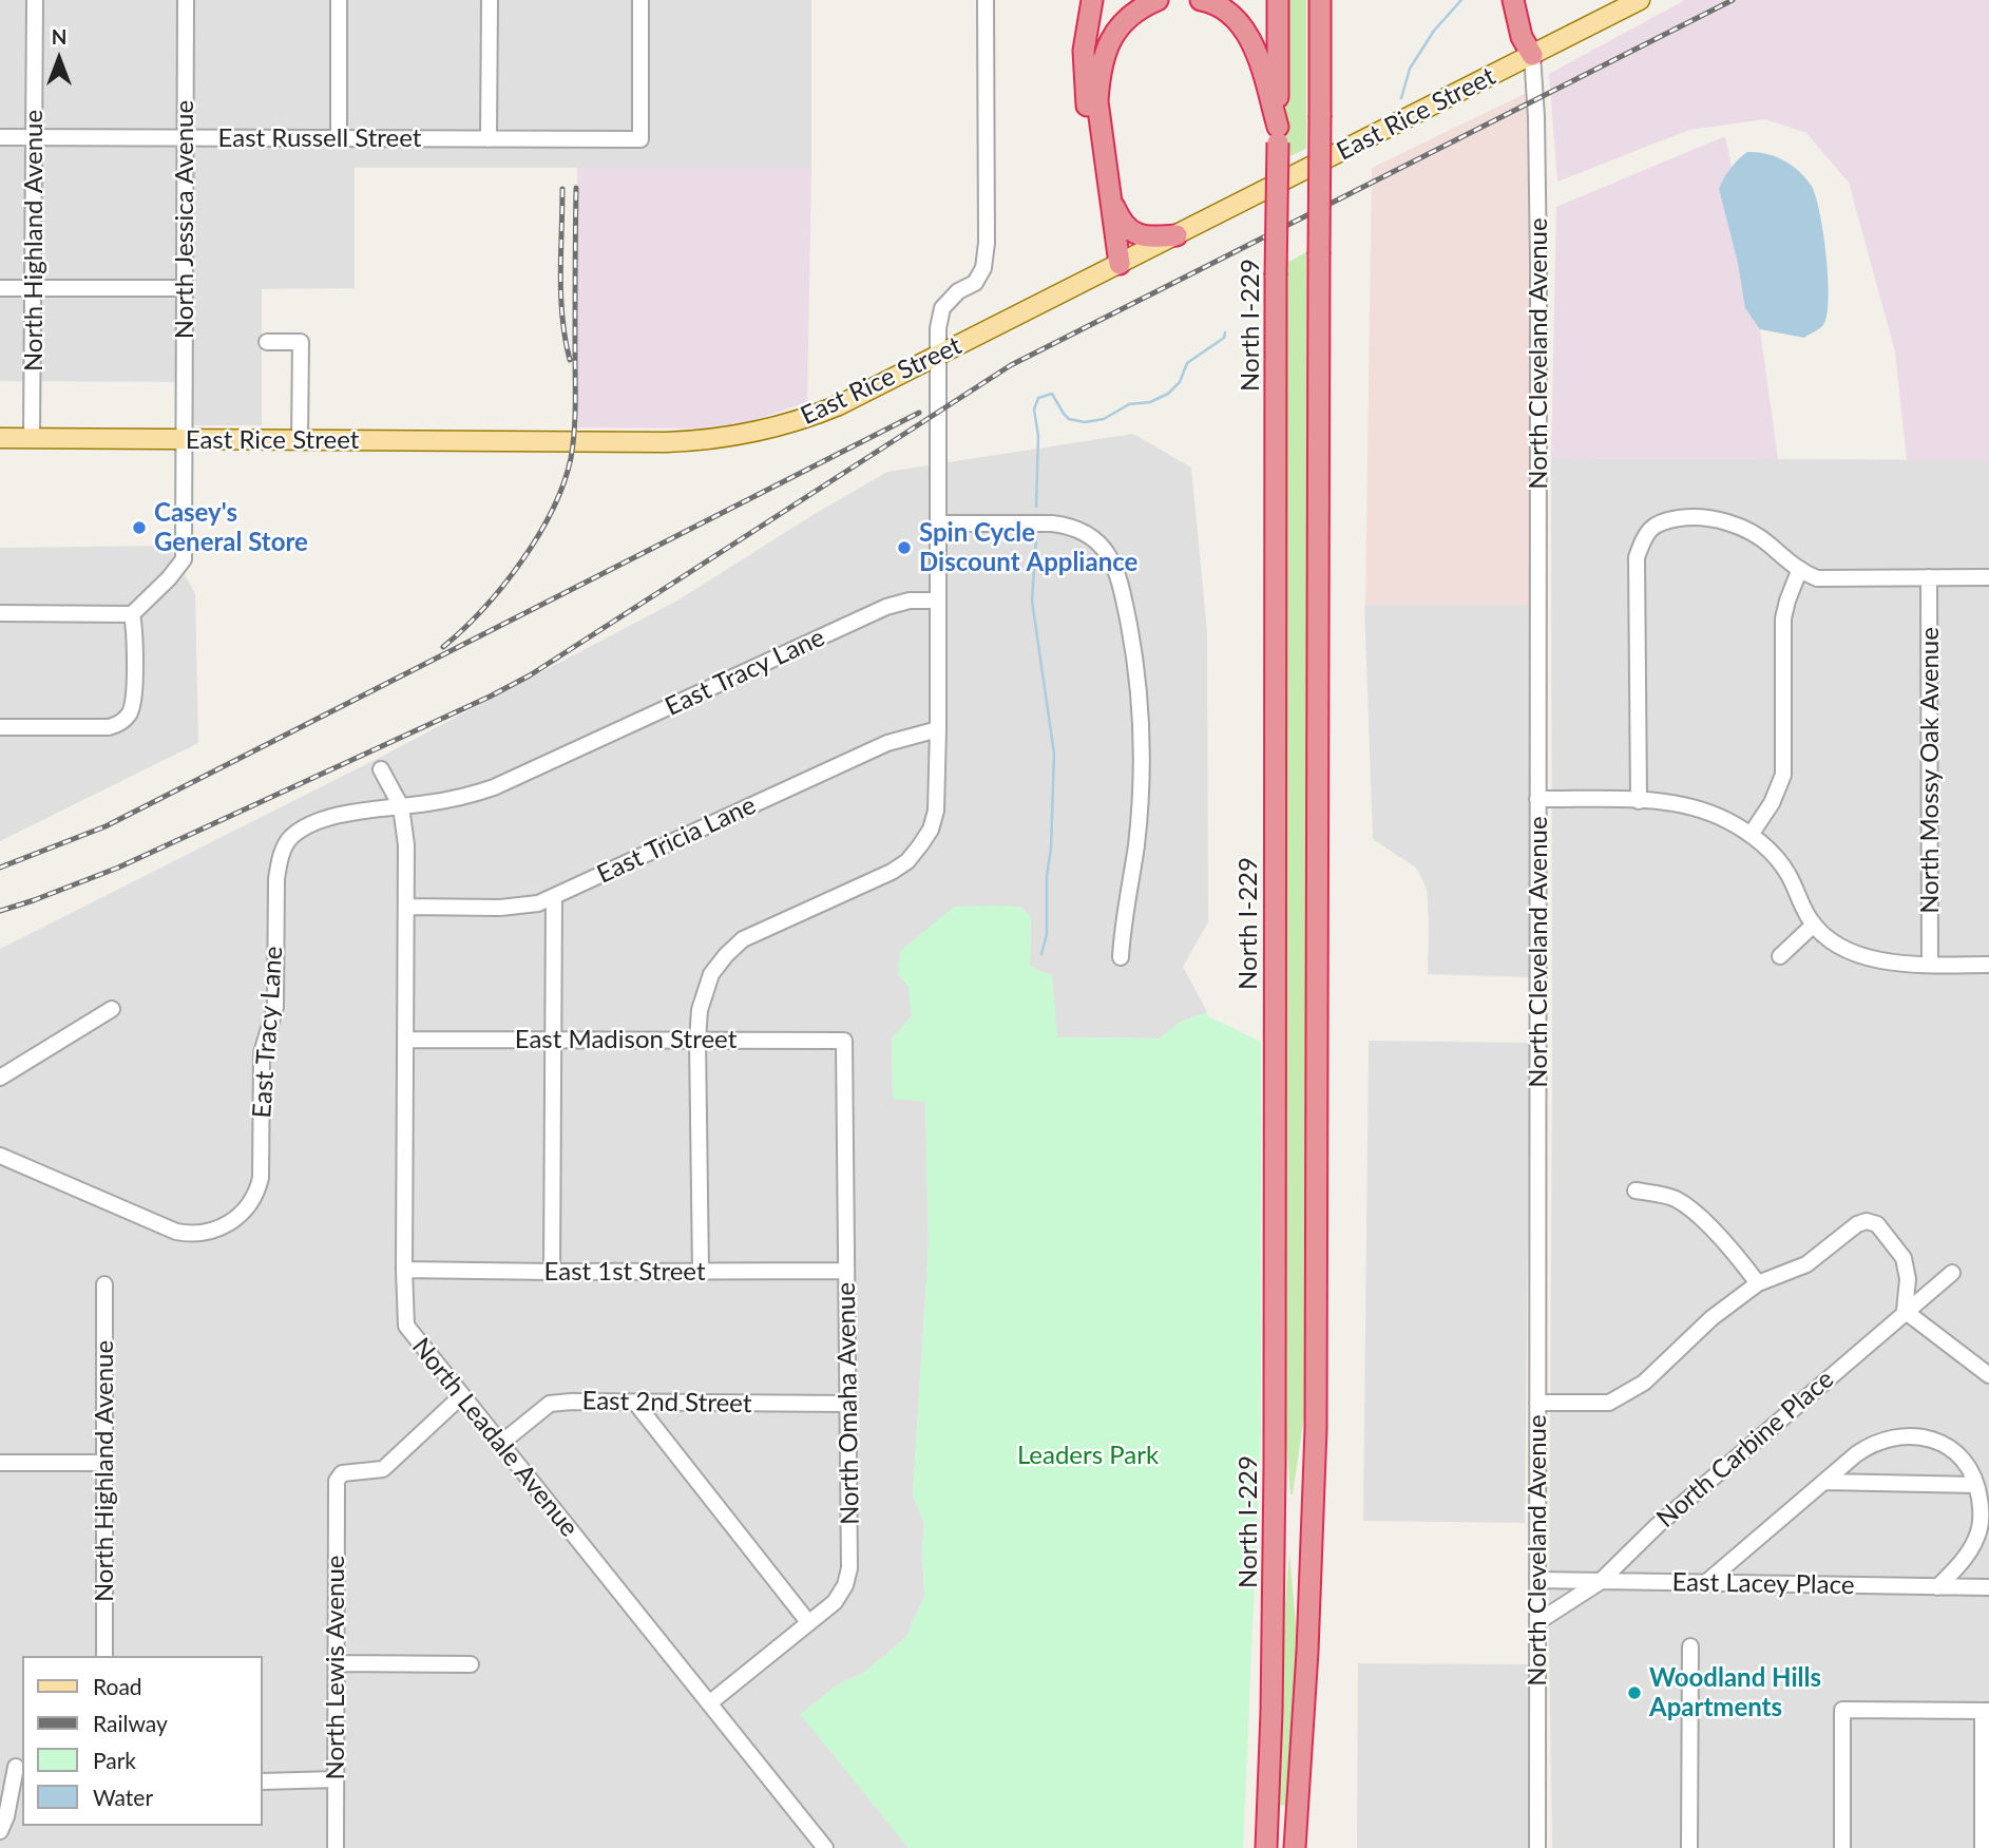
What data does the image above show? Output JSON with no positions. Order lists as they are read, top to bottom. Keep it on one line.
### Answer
{"streets":{"highway":["North I-229"],"main road":["East Rice Street"],"street":["East Russell Street","North Jessica Avenue","North Highland Avenue","North Cleveland Avenue","East Tracy Lane","North Mossy Oak Avenue","East Tricia Lane","East Madison Street","East 1st Street","East 2nd Street","North Omaha Avenue","North Leadale Avenue","North Carbine Place","East Lacey Place","North Lewis Avenue"]},"crossings":[["East Rice Street","North Jessica Avenue"],["East Rice Street","North Highland Avenue"],["East Rice Street","North Cleveland Avenue"],["East Russell Street","North Jessica Avenue"],["East Russell Street","North Highland Avenue"],["North Cleveland Avenue","North Carbine Place"],["North Cleveland Avenue","East Lacey Place"],["East Tracy Lane","North Leadale Avenue"],["East Tricia Lane","North Leadale Avenue"],["East Madison Street","North Omaha Avenue"],["East Madison Street","North Leadale Avenue"],["East 1st Street","North Omaha Avenue"],["East 1st Street","North Leadale Avenue"],["East 2nd Street","North Omaha Avenue"],["East 2nd Street","North Leadale Avenue"],["North Omaha Avenue","North Leadale Avenue"],["North Leadale Avenue","North Lewis Avenue"],["North Carbine Place","East Lacey Place"]],"parks":["Leaders Park"],"places":["Casey's General Store","Spin Cycle Discount Appliance","Woodland Hills Apartments"],"legend":["Road","Railway","Park","Water"],"north":"top"}
